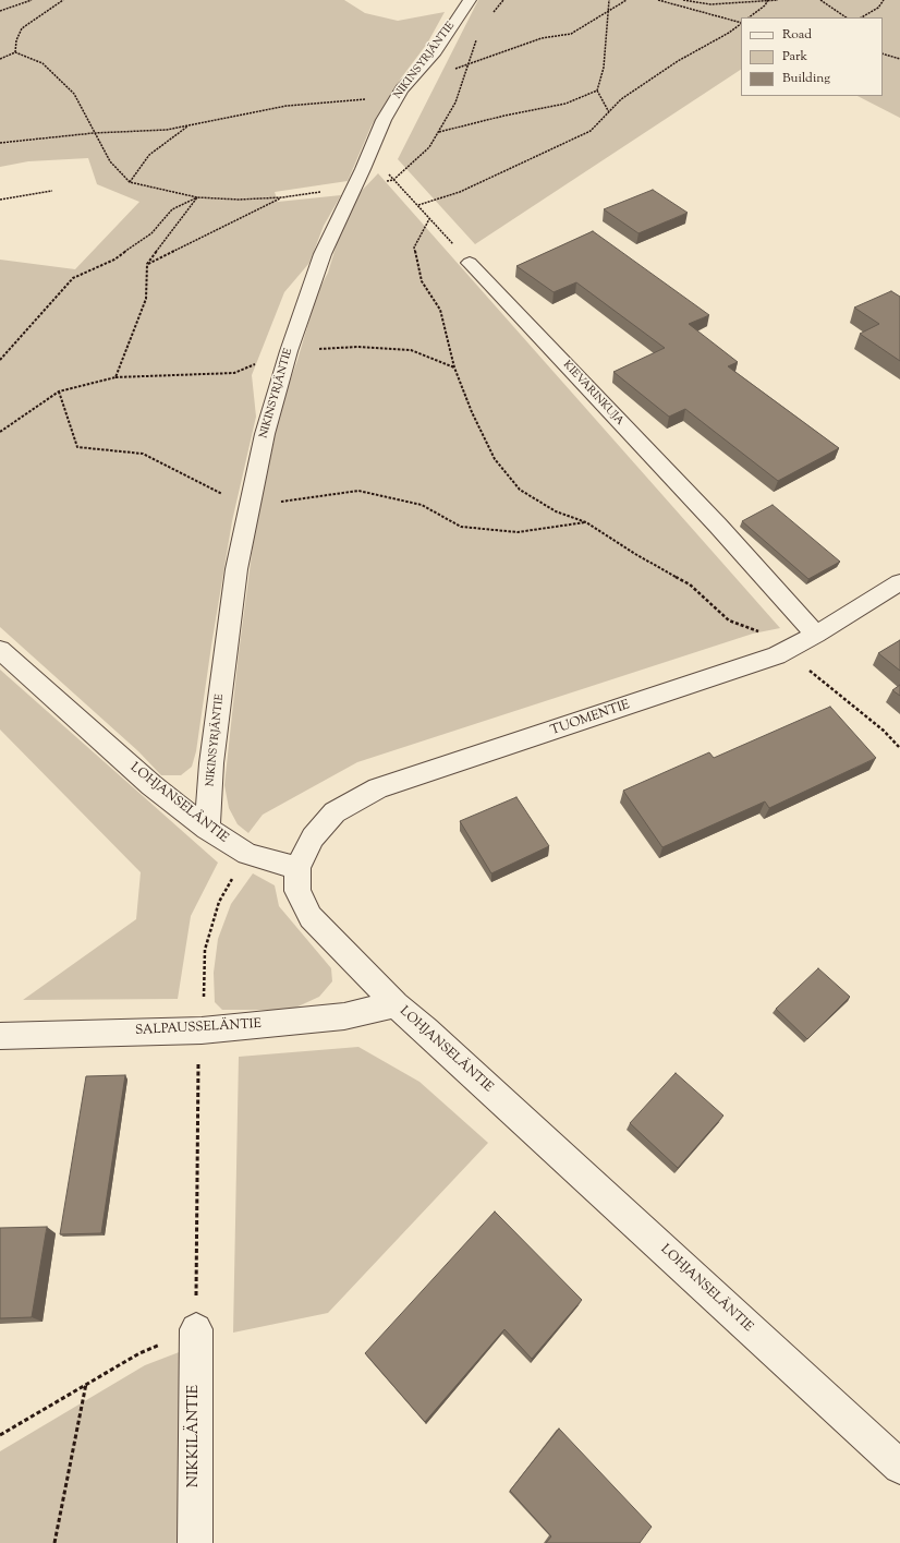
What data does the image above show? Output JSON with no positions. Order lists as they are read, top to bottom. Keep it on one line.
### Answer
{"streets":{"street":["NIKINSYRJÄNTIE","KIEVARINKUJA","TUOMENTIE","LOHJANSELÄNTIE","SALPAUSSELÄNTIE","NIKKILÄNTIE"]},"crossings":[["NIKINSYRJÄNTIE","LOHJANSELÄNTIE"],["KIEVARINKUJA","TUOMENTIE"],["TUOMENTIE","LOHJANSELÄNTIE"],["LOHJANSELÄNTIE","SALPAUSSELÄNTIE"]],"legend":["Road","Park","Building"]}
